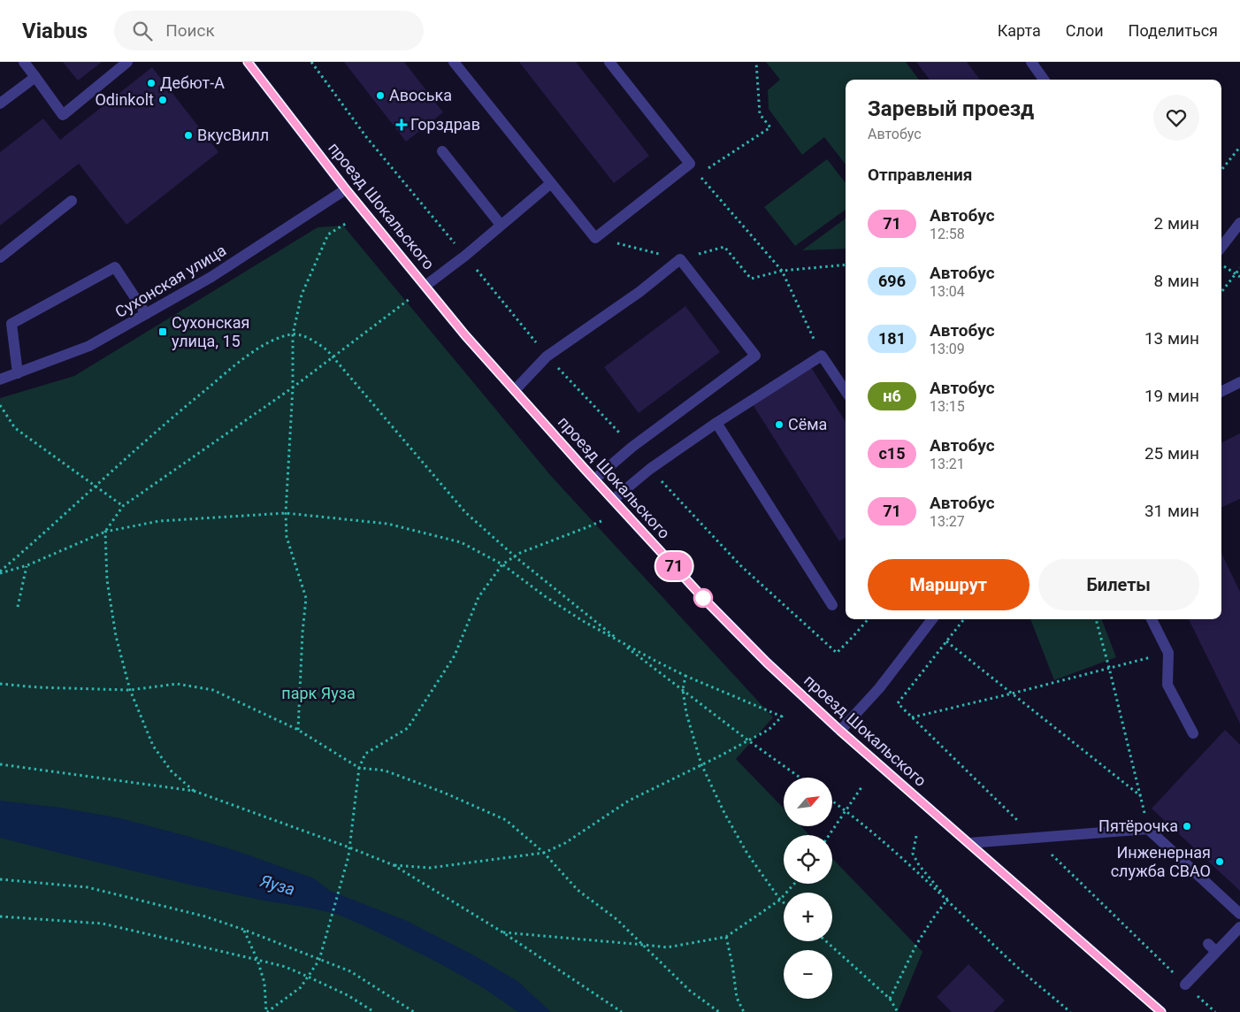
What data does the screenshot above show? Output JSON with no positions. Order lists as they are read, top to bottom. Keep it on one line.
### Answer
{"streets":{"street":["проезд Шокальского","Сухонская улица"]},"crossings":[["проезд Шокальского","Сухонская улица"]],"water":["Яуза"],"parks":["парк Яуза"],"places":{"other":["Дебют-А","Авоська","Odinkolt","ВкусВилл","Сёма","Пятёрочка","Инженерная служба СВАО"],"health":["Горздрав"],"transit":["Сухонская улица, 15"]},"lines":["bus line 71"],"north":"top right","page":{"header":"Viabus","search":"Поиск","nav":["Карта","Слои","Поделиться"],"on_map":"71","heading":[["Заревый проезд","Автобус"],"Отправления"],"list":[{"mark":"71","name":"Автобус","note":"12:58","value":"2 мин"},{"mark":"696","name":"Автобус","note":"13:04","value":"8 мин"},{"mark":"181","name":"Автобус","note":"13:09","value":"13 мин"},{"mark":"н6","name":"Автобус","note":"13:15","value":"19 мин"},{"mark":"с15","name":"Автобус","note":"13:21","value":"25 мин"},{"mark":"71","name":"Автобус","note":"13:27","value":"31 мин"}],"buttons":["Маршрут","Билеты"],"map_buttons":["+","−"]}}
